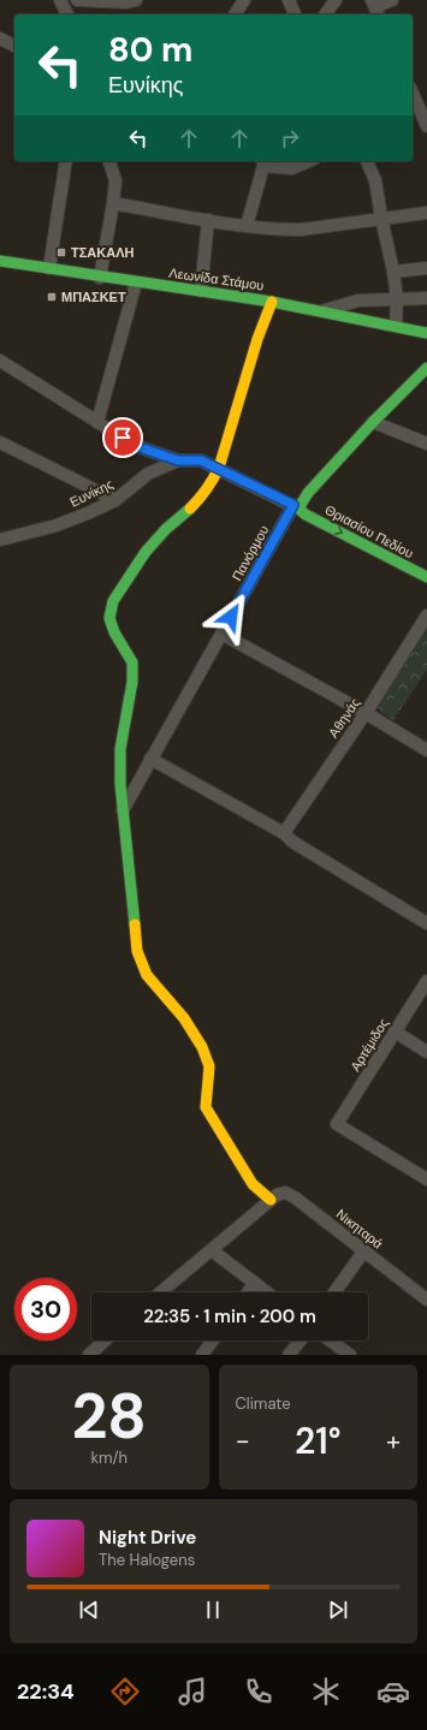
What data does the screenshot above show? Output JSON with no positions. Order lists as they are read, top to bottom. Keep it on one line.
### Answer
{"streets":{"street":["Λεωνίδα Στάμου","Ευνίκης","Θριασίου Πεδίου","Πανόρμου","Αθηνάς","Αρτέμιδος","Νικηταρά"]},"crossings":[["Ευνίκης","Θριασίου Πεδίου"],["Ευνίκης","Πανόρμου"],["Θριασίου Πεδίου","Πανόρμου"]],"places":{"transit":["ΤΣΑΚΑΛΗ","ΜΠΑΣΚΕΤ"]},"page":{"turn":["80 m","Ευνίκης"],"limit":"30","trip":"22:35 · 1 min · 200 m","tile":[["28","km/h"],"Climate"],"heat":["−","21°","+"],"song":["Night Drive","The Halogens"],"tabs":"22:34"}}
